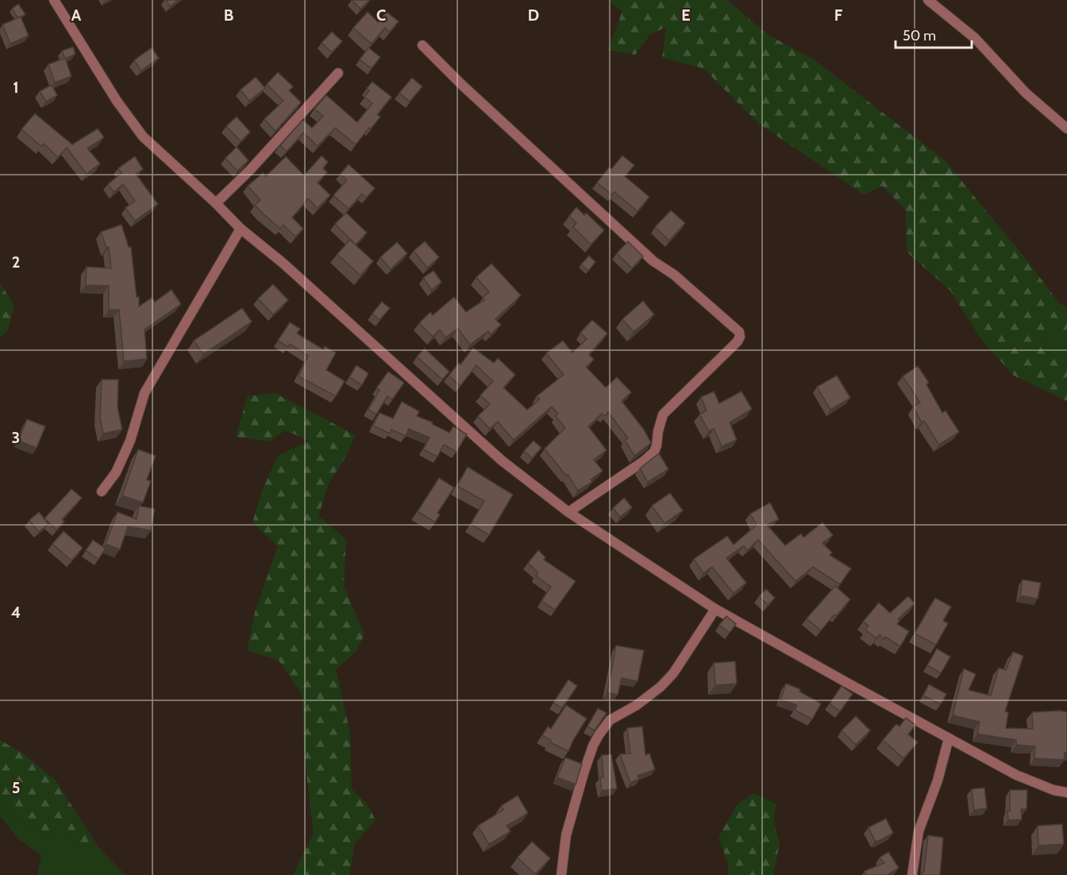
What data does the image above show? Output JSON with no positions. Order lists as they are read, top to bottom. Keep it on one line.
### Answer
{"scale_bar":"50 m","grid":{"columns":["A","B","C","D","E","F"],"rows":["1","2","3","4","5"]}}
